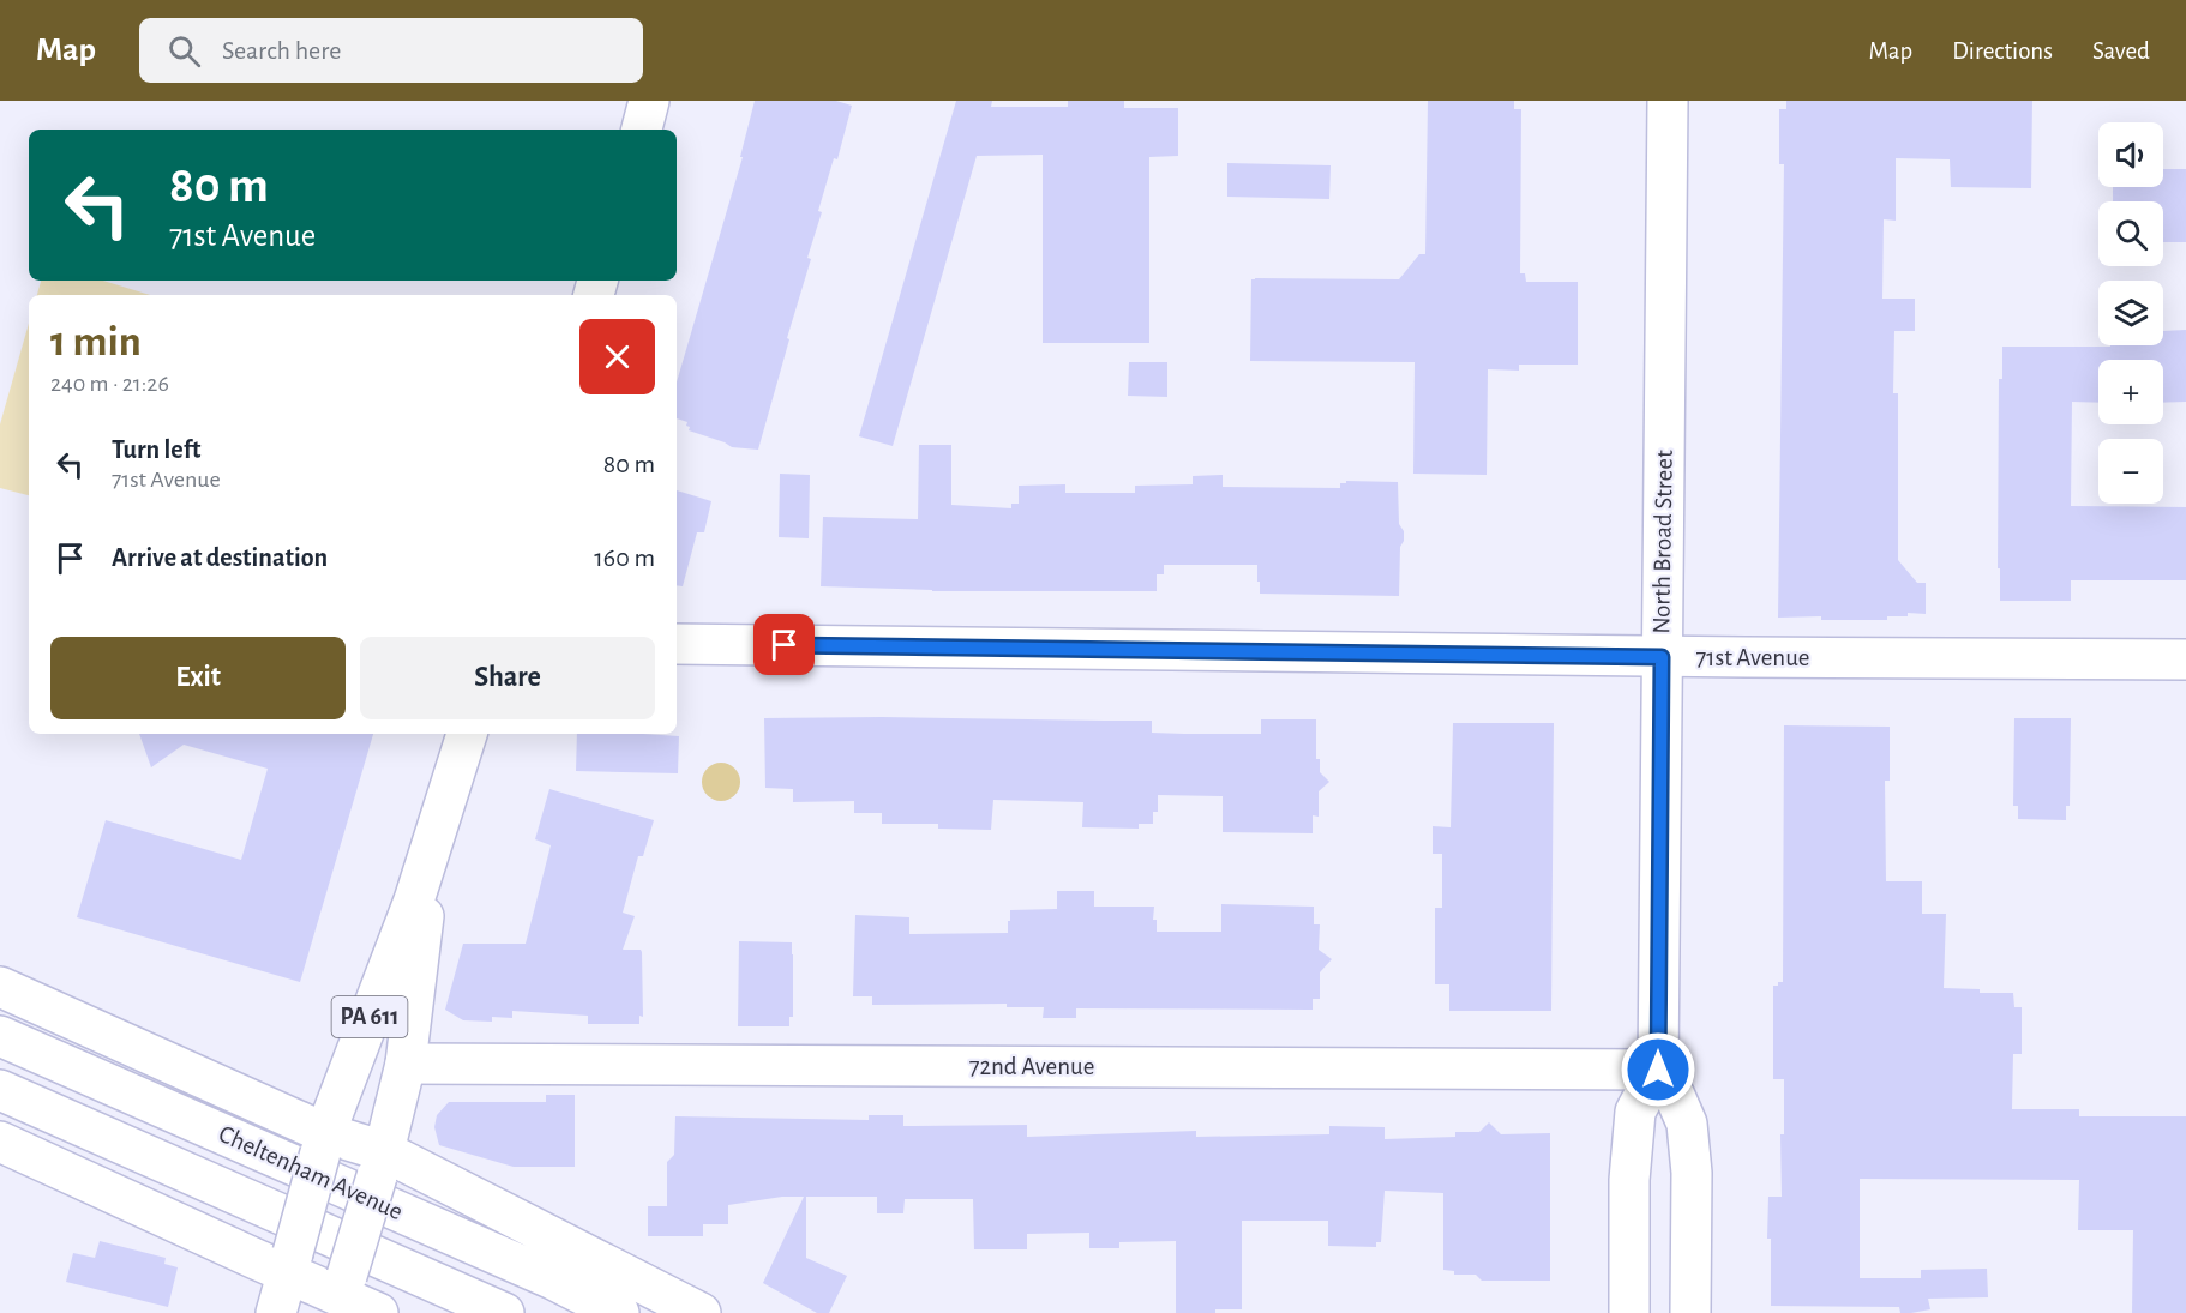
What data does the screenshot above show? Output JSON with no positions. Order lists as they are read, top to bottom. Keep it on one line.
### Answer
{"streets":{"main road":["North Broad Street","71st Avenue","PA 611","72nd Avenue","Cheltenham Avenue"]},"crossings":[["North Broad Street","71st Avenue"],["North Broad Street","72nd Avenue"],["PA 611","72nd Avenue"]],"page":{"header":"Map","search":"Search here","nav":["Map","Directions","Saved"],"map_buttons":["+","−"],"turn":["80 m","71st Avenue"],"heading":["1 min","240 m · 21:26"],"list":[{"name":"Turn left","note":"71st Avenue","value":"80 m"},{"name":"Arrive at destination","value":"160 m"}],"buttons":["Exit","Share"]}}
